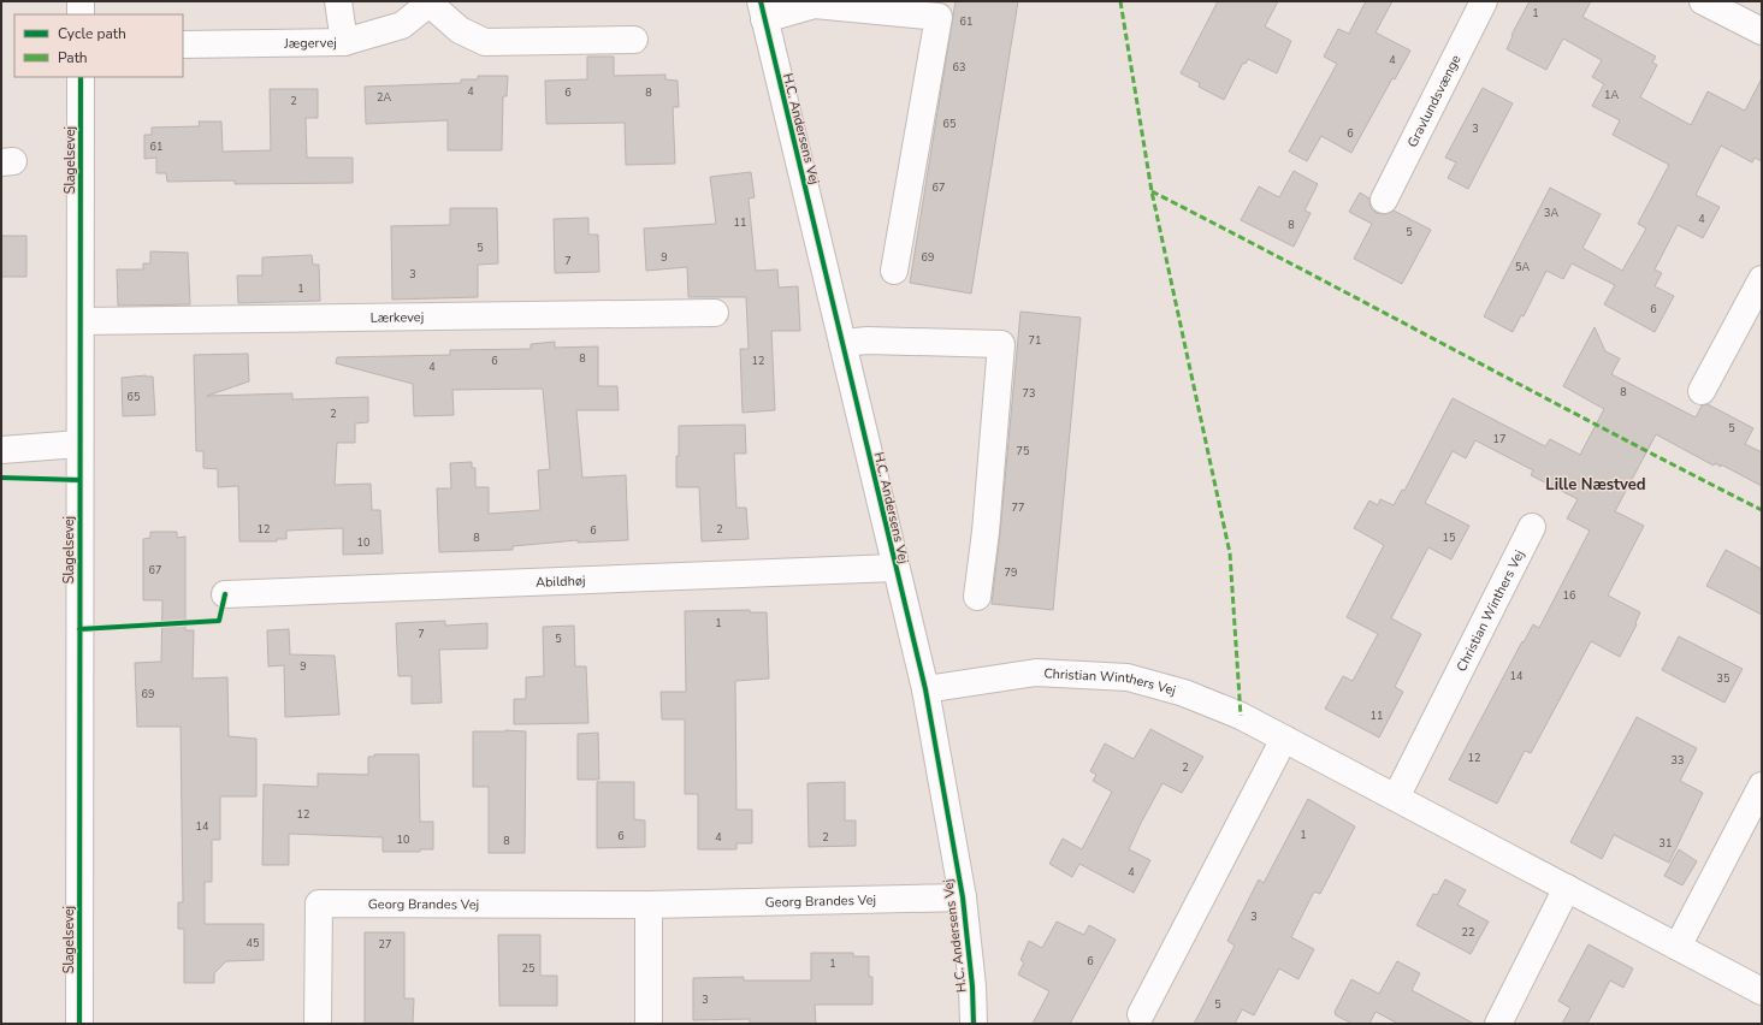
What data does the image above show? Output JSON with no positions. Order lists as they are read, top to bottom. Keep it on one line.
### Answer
{"streets":{"street":["Jægervej","Gravlundsvænge","H.C. Andersens Vej","Slagelsevej","Lærkevej","Abildhøj","Christian Winthers Vej","Georg Brandes Vej"]},"crossings":[["H.C. Andersens Vej","Abildhøj"],["H.C. Andersens Vej","Christian Winthers Vej"],["H.C. Andersens Vej","Georg Brandes Vej"],["Slagelsevej","Lærkevej"]],"districts":["Lille Næstved"],"house_numbers":["1","61","4","63","4","6","8","1A","2A","2","65","3","6","61","67","3A","4","11","8","5","5","9","69","7","5A","3","1","6","71","8","6","12","4","8","73","65","2","5","17","75","77","12","2","6","8","15","10","67","79","16","1","7","5","9","14","35","69","11","12","33","2","12","14","1","6","4","2","10","8","31","4","3","22","45","27","6","1","25","3","5"],"legend":["Cycle path","Path"]}
